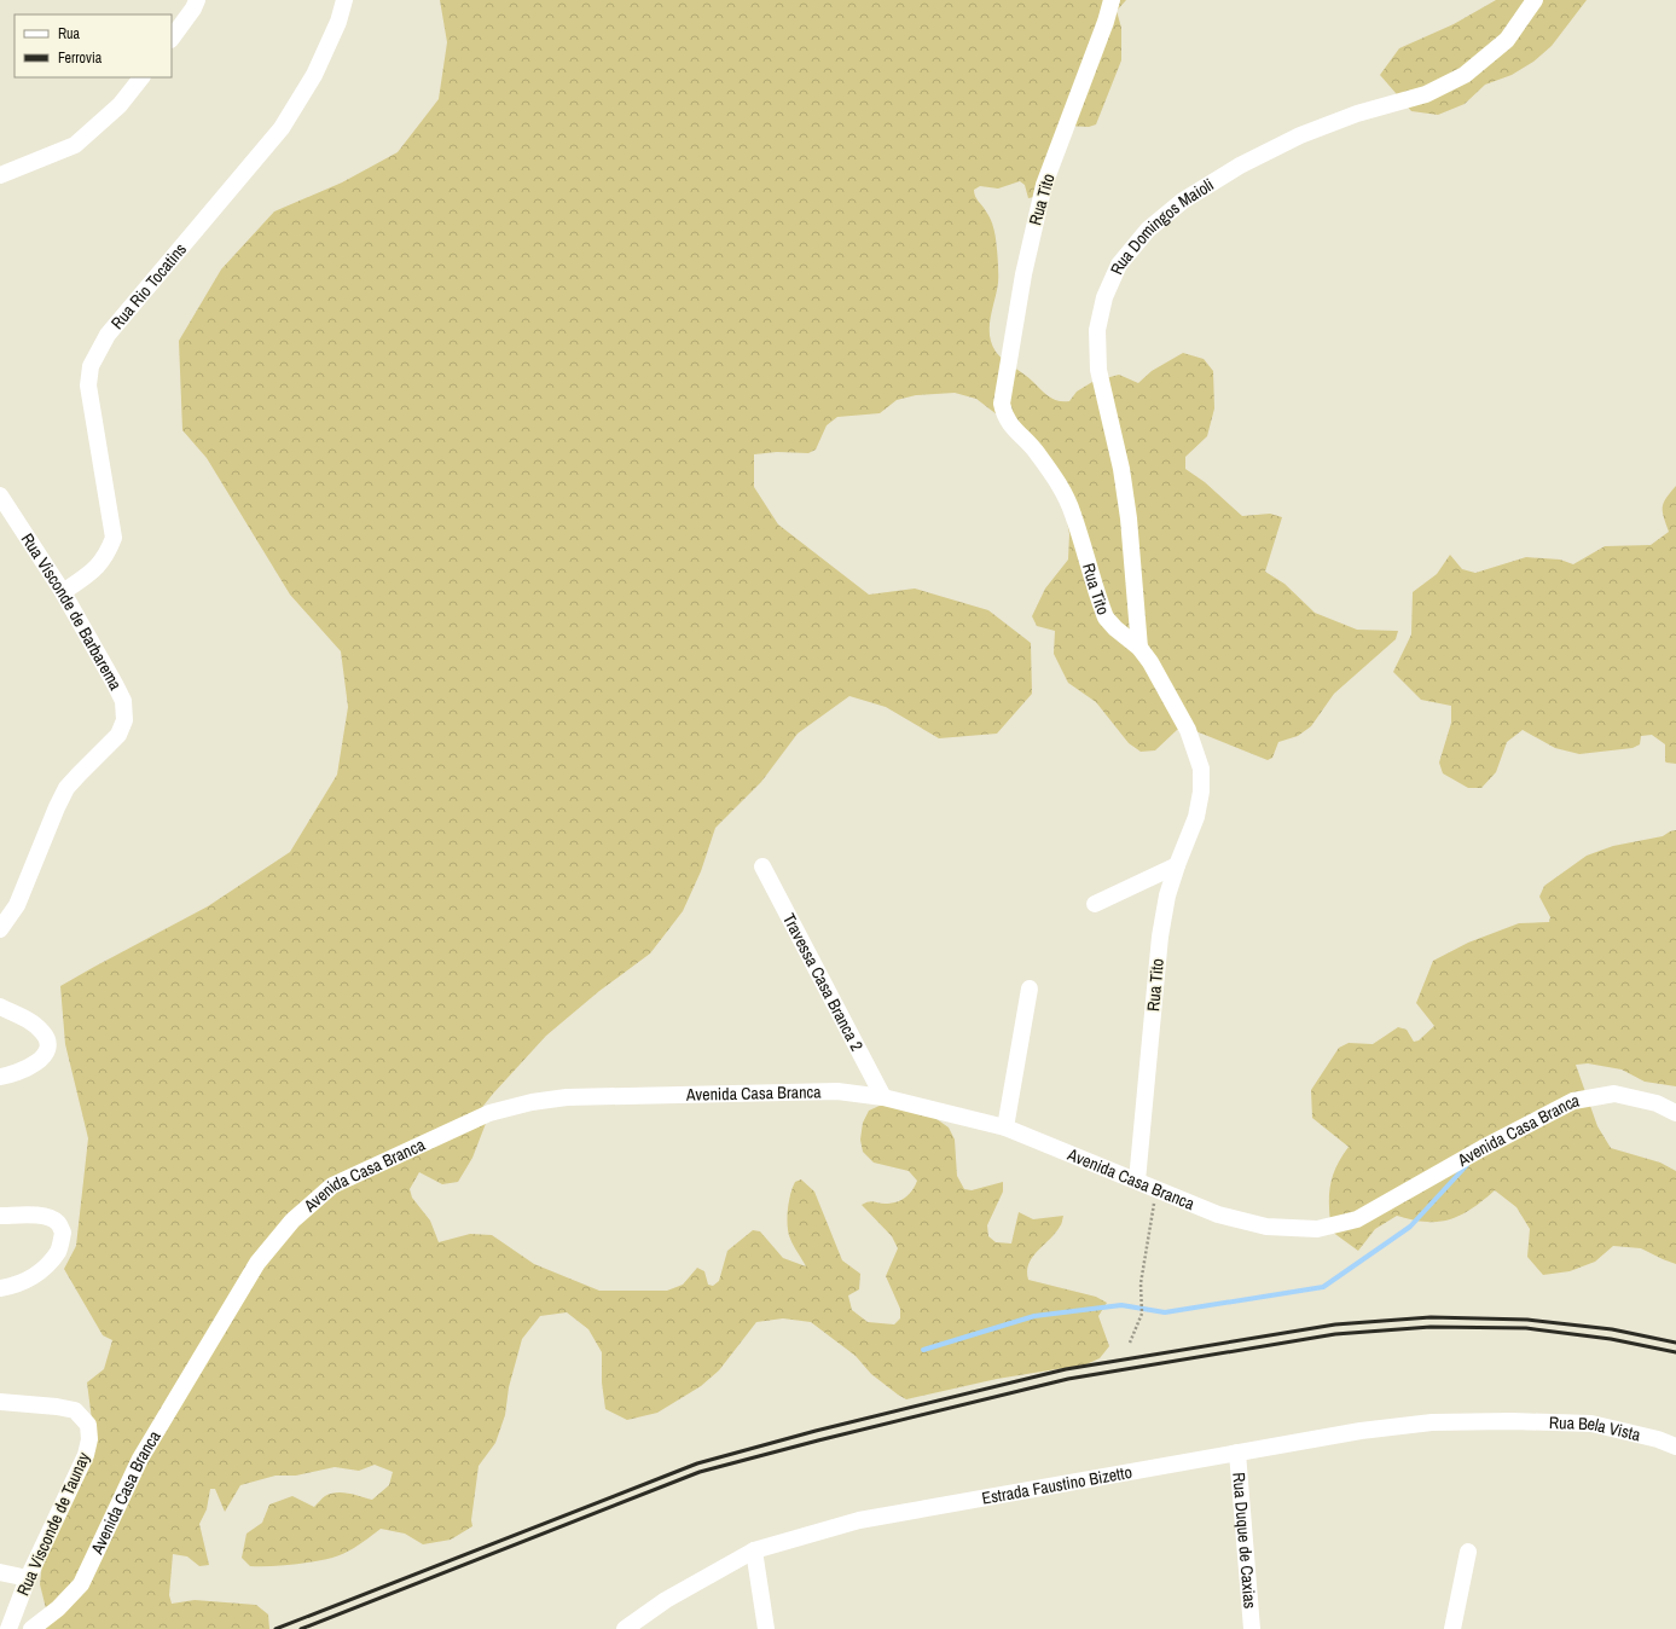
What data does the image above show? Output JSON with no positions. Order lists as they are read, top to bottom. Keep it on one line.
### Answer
{"streets":{"street":["Rua Tito","Rua Domingos Maioli","Rua Rio Tocatins","Rua Visconde de Barbarema","Travessa Casa Branca 2","Avenida Casa Branca","Rua Bela Vista","Estrada Faustino Bizetto","Rua Visconde de Taunay","Rua Duque de Caxias"]},"crossings":[["Rua Tito","Rua Domingos Maioli"],["Rua Tito","Avenida Casa Branca"],["Rua Rio Tocatins","Rua Visconde de Barbarema"],["Travessa Casa Branca 2","Avenida Casa Branca"],["Rua Bela Vista","Estrada Faustino Bizetto"],["Estrada Faustino Bizetto","Rua Duque de Caxias"]],"legend":["Rua","Ferrovia"]}
